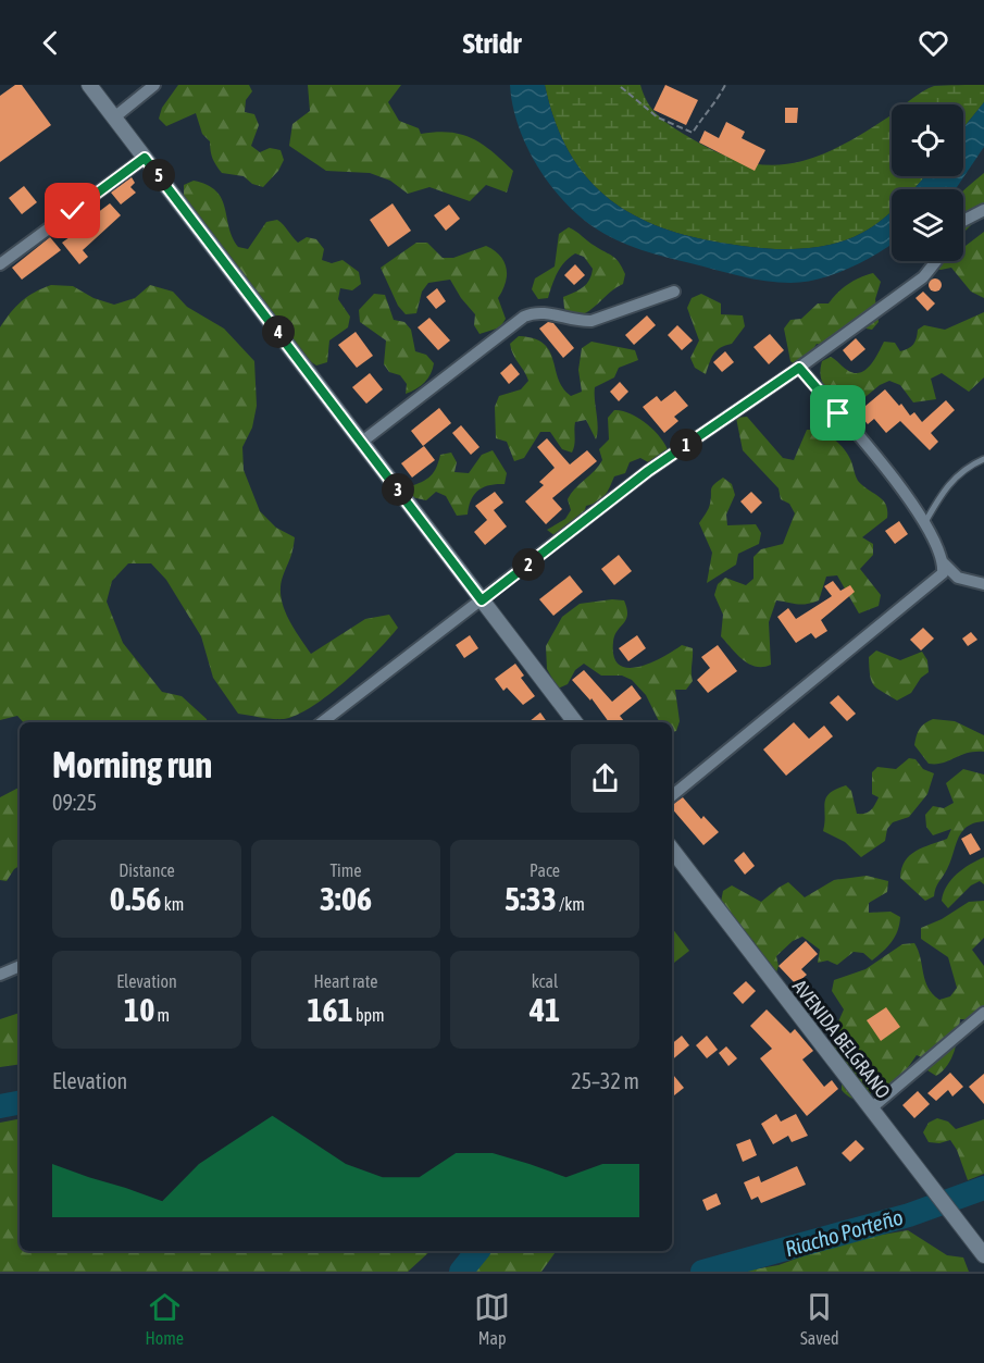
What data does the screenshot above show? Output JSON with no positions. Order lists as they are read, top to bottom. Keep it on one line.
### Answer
{"streets":{"street":["AVENIDA BELGRANO"]},"water":["Riacho Porteño"],"page":{"header":"Stridr","pins":["5","4","1","3","2"],"heading":["Morning run","09:25"],"stats":[["Distance","0.56 km"],["Time","3:06"],["Pace","5:33 /km"],["Elevation","10 m"],["Heart rate","161 bpm"],["kcal","41"]],"chart":["Elevation","25–32 m"],"tabs":["Home","Map","Saved"]}}
